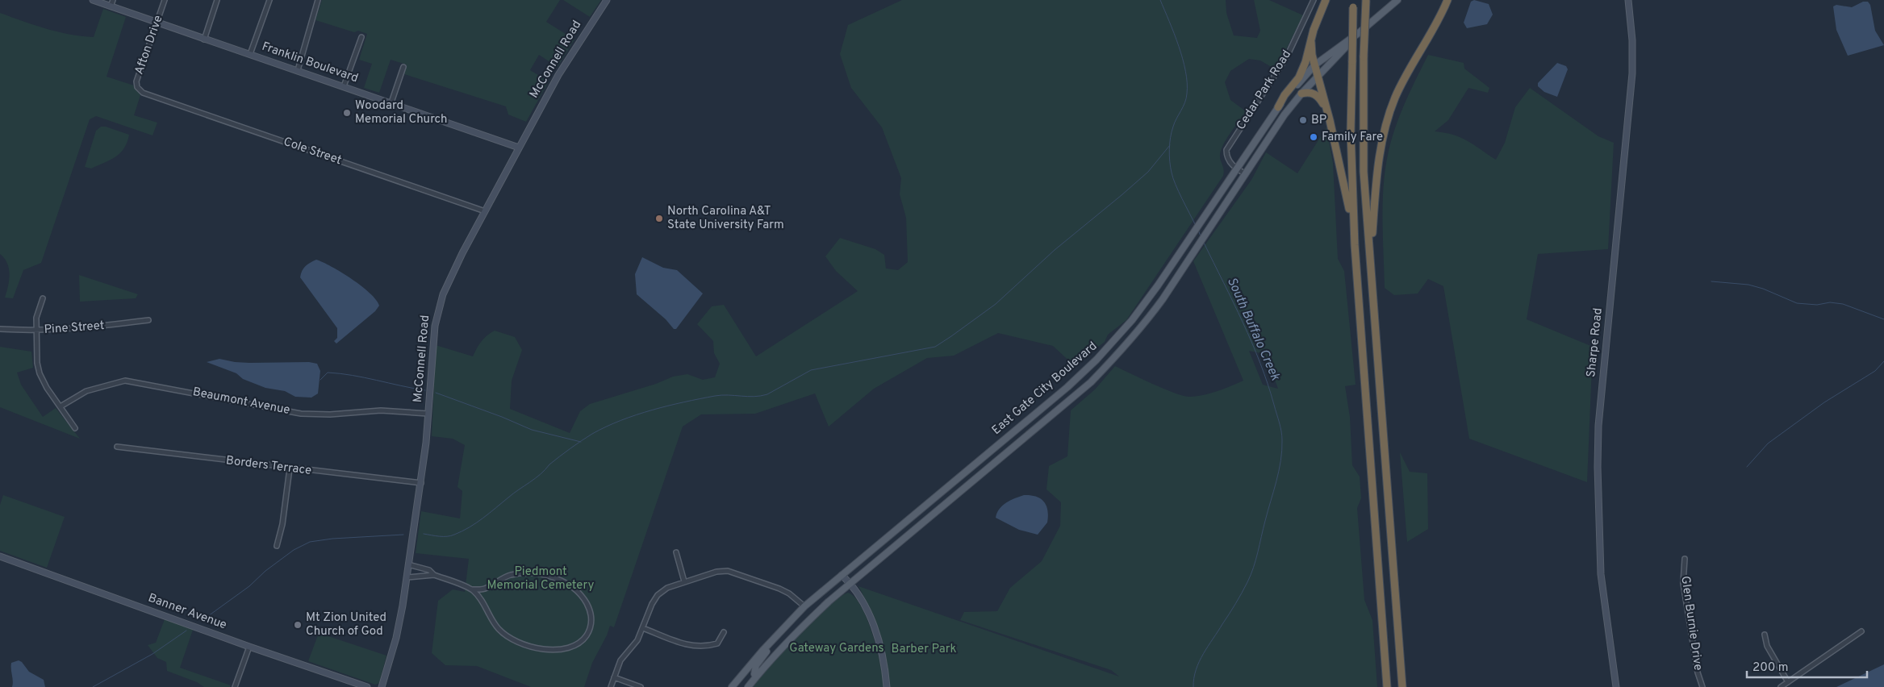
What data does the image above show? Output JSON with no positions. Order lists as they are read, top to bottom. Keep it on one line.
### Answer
{"streets":{"main road":["East Gate City Boulevard"],"street":["Afton Drive","McConnell Road","Franklin Boulevard","Cedar Park Road","Cole Street","Pine Street","Sharpe Road","Beaumont Avenue","Borders Terrace","Banner Avenue","Glen Burnie Drive"]},"crossings":[["Afton Drive","Franklin Boulevard"],["Afton Drive","Cole Street"],["McConnell Road","Franklin Boulevard"],["McConnell Road","Cole Street"],["McConnell Road","Beaumont Avenue"],["McConnell Road","Borders Terrace"],["Cedar Park Road","East Gate City Boulevard"]],"water":["South Buffalo Creek"],"parks":["Piedmont Memorial Cemetery","Gateway Gardens","Barber Park"],"places":["Woodard Memorial Church","BP","Family Fare","North Carolina A&T State University Farm","Mt Zion United Church of God"],"scale_bar":"200 m"}
